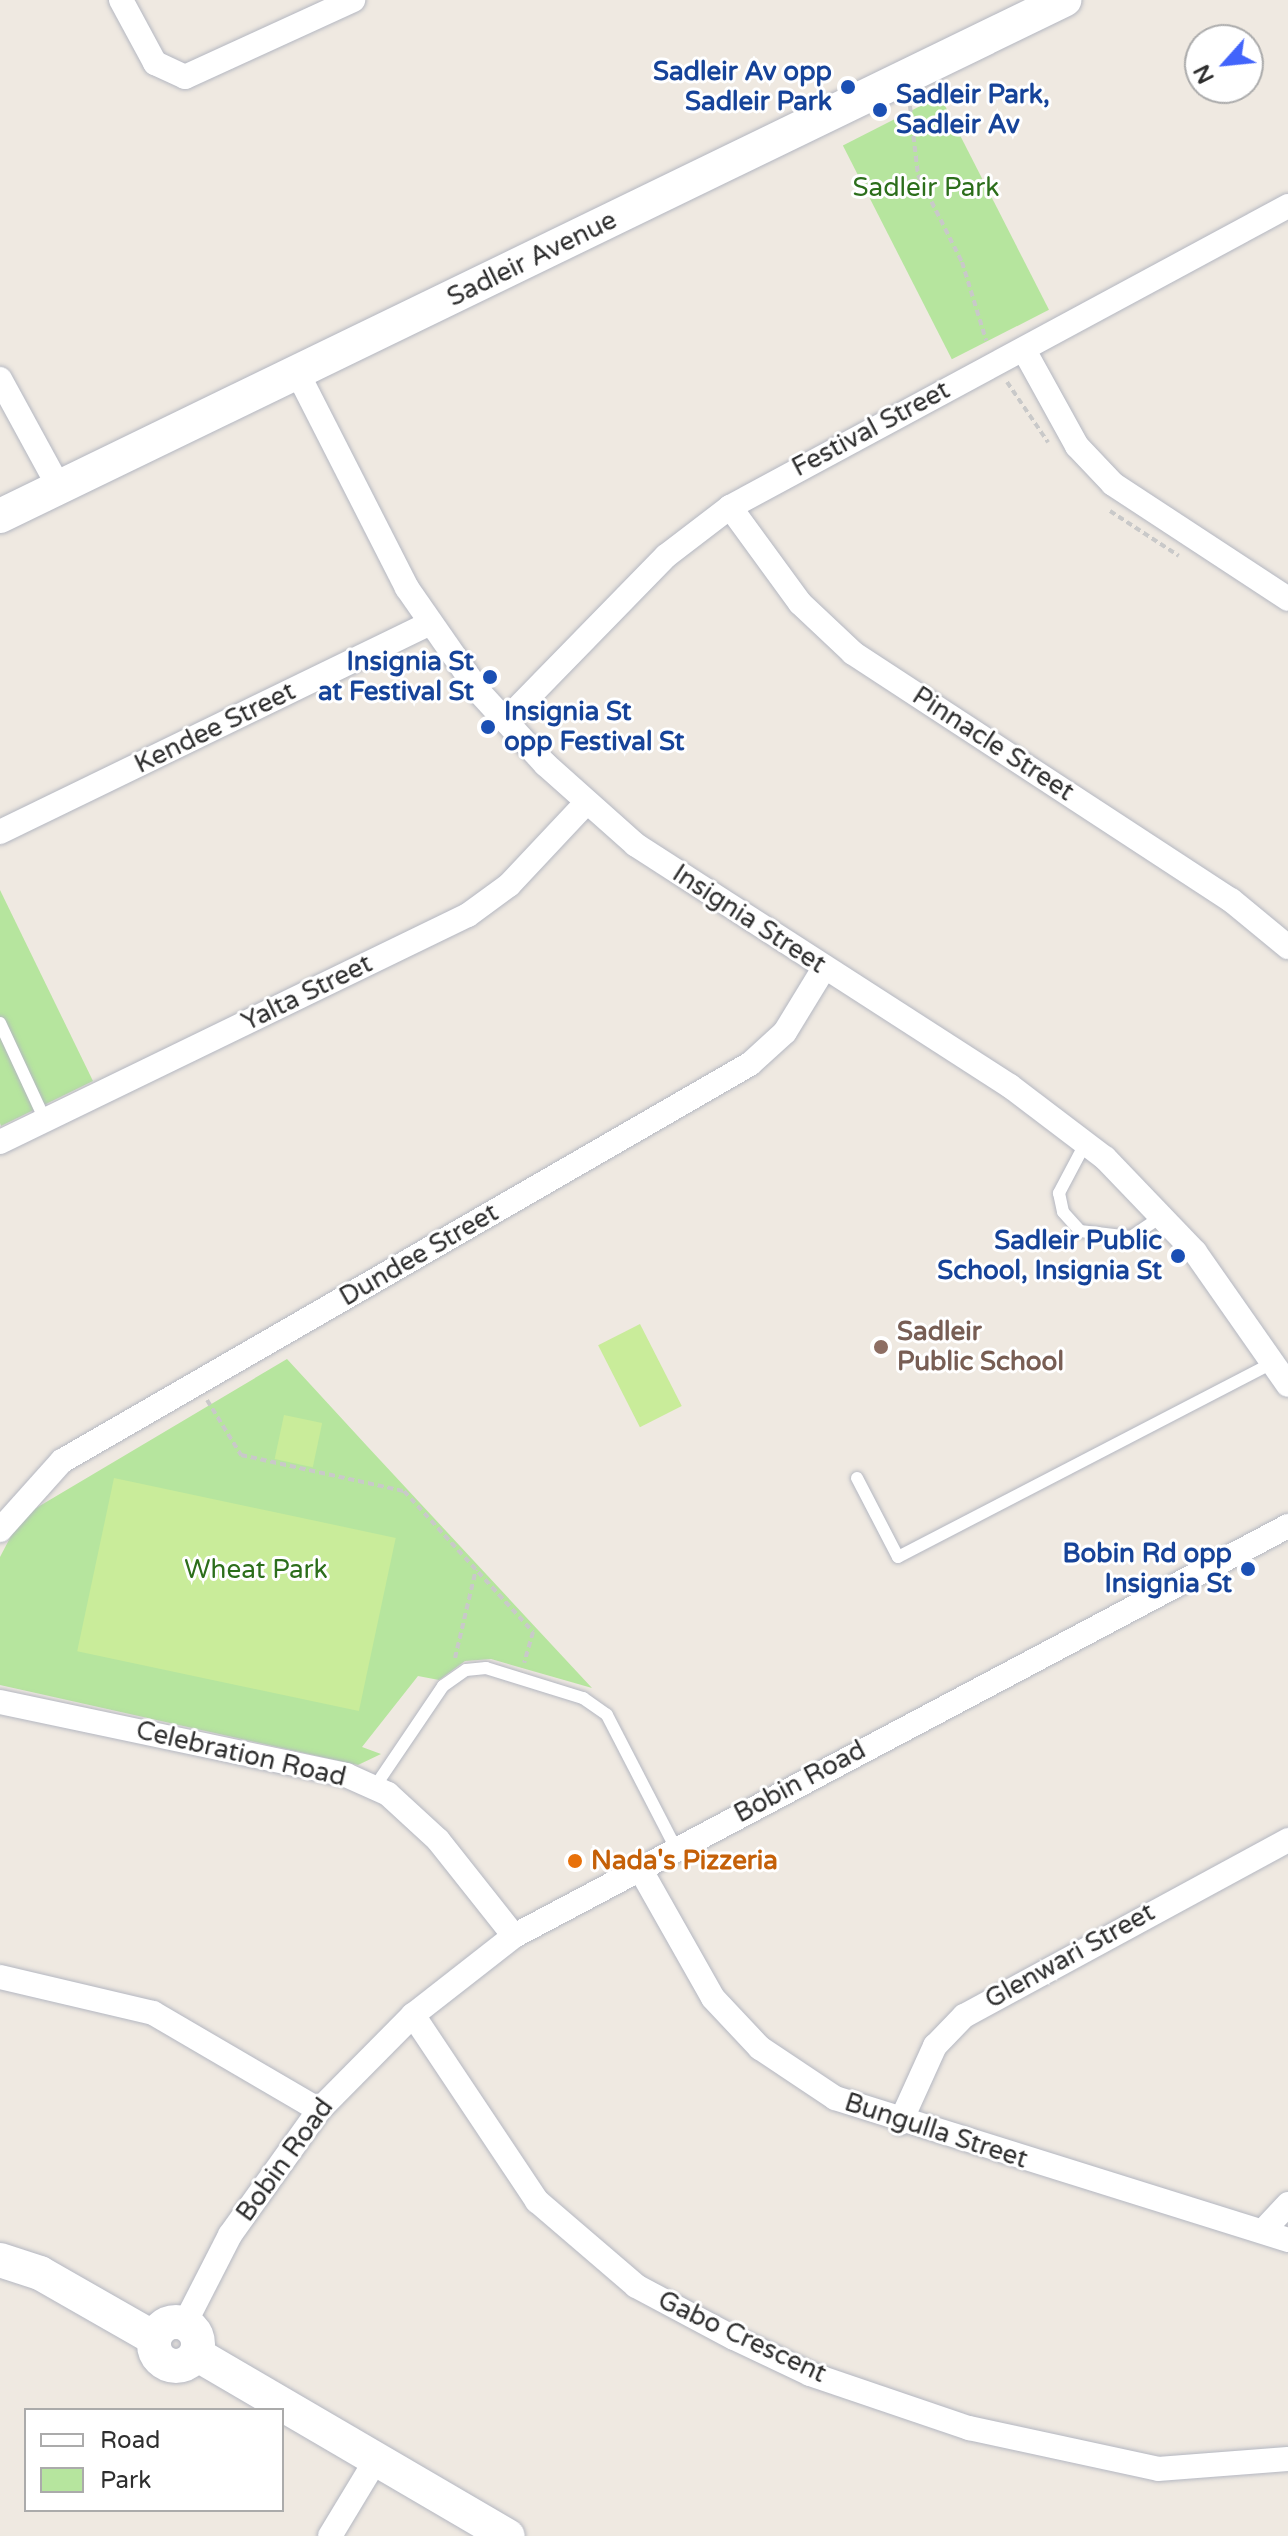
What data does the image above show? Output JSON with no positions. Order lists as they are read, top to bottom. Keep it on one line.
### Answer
{"streets":{"street":["Sadleir Avenue","Festival Street","Kendee Street","Pinnacle Street","Insignia Street","Yalta Street","Dundee Street","Celebration Road","Bobin Road","Glenwari Street","Bungulla Street","Gabo Crescent"]},"crossings":[["Sadleir Avenue","Insignia Street"],["Festival Street","Pinnacle Street"],["Festival Street","Insignia Street"],["Kendee Street","Insignia Street"],["Insignia Street","Yalta Street"],["Insignia Street","Dundee Street"],["Celebration Road","Bobin Road"],["Bobin Road","Bungulla Street"],["Bobin Road","Gabo Crescent"],["Glenwari Street","Bungulla Street"]],"parks":["Sadleir Park","Wheat Park"],"places":["Sadleir Av opp Sadleir Park","Sadleir Park, Sadleir Av","Insignia St at Festival St","Insignia St opp Festival St","Sadleir Public School, Insignia St","Sadleir Public School","Bobin Rd opp Insignia St","Nada's Pizzeria"],"legend":["Road","Park"],"north":"bottom left"}
